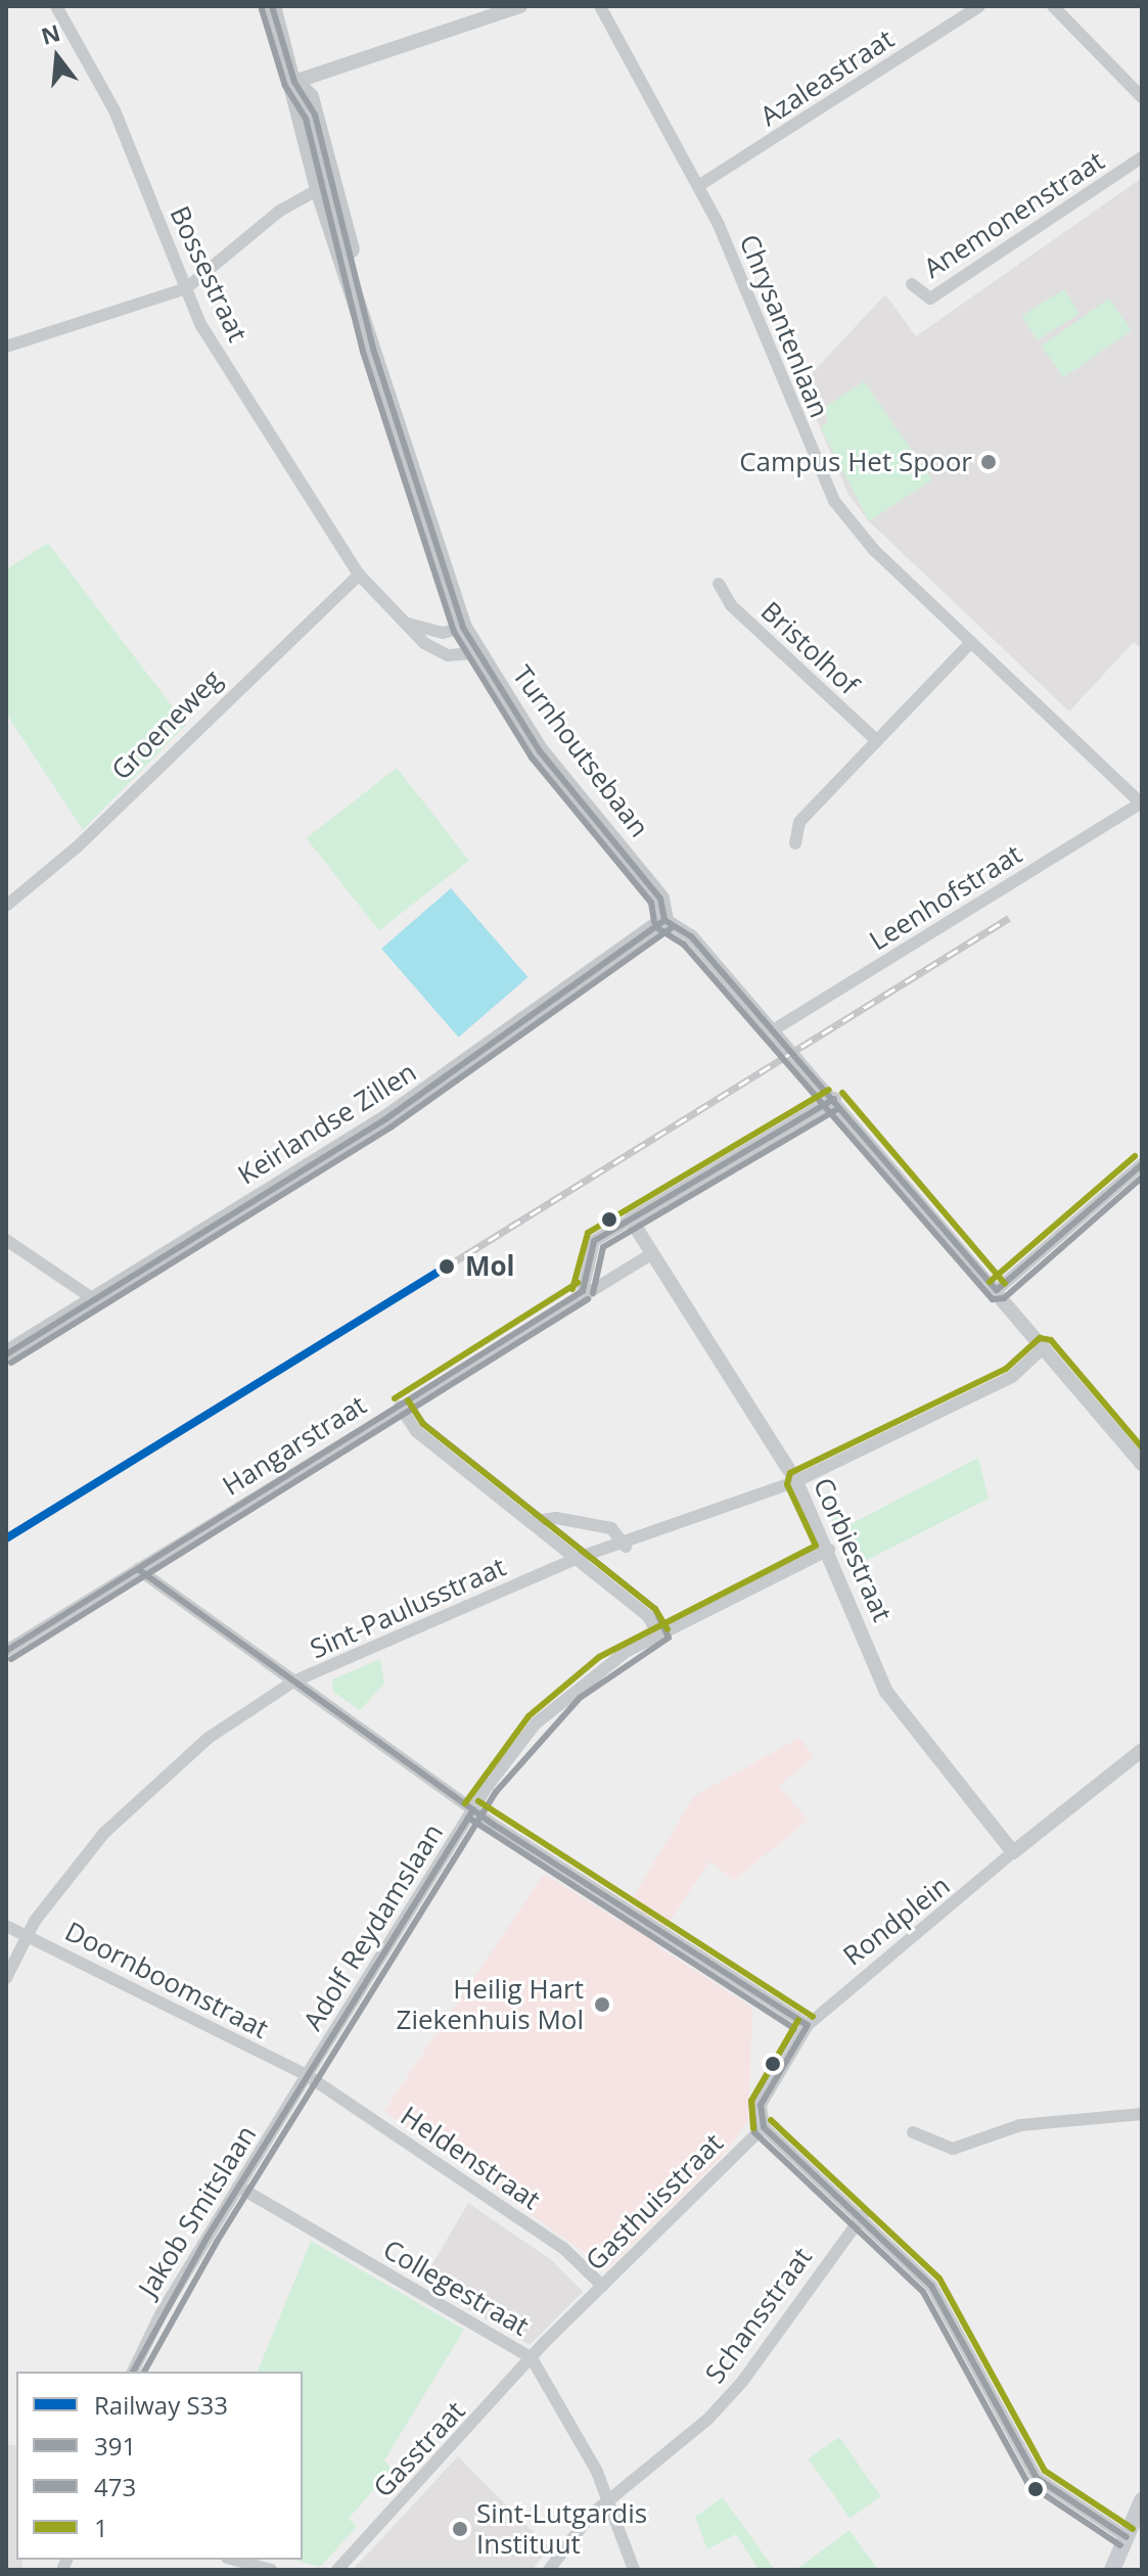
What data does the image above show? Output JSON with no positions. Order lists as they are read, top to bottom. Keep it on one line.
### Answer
{"streets":{"main road":["Turnhoutsebaan","Keirlandse Zillen"],"street":["Azaleastraat","Anemonenstraat","Bossestraat","Chrysantenlaan","Bristolhof","Groeneweg","Leenhofstraat","Hangarstraat","Corbiestraat","Sint-Paulusstraat","Rondplein","Adolf Reydamslaan","Doornboomstraat","Heldenstraat","Gasthuisstraat","Jakob Smitslaan","Collegestraat","Schansstraat","Gasstraat"]},"crossings":[["Azaleastraat","Chrysantenlaan"],["Bossestraat","Groeneweg"],["Bossestraat","Turnhoutsebaan"],["Chrysantenlaan","Leenhofstraat"],["Turnhoutsebaan","Keirlandse Zillen"],["Hangarstraat","Corbiestraat"],["Corbiestraat","Sint-Paulusstraat"],["Corbiestraat","Rondplein"],["Corbiestraat","Adolf Reydamslaan"],["Sint-Paulusstraat","Doornboomstraat"],["Adolf Reydamslaan","Doornboomstraat"],["Adolf Reydamslaan","Heldenstraat"],["Adolf Reydamslaan","Jakob Smitslaan"],["Doornboomstraat","Heldenstraat"],["Doornboomstraat","Jakob Smitslaan"],["Heldenstraat","Gasthuisstraat"],["Heldenstraat","Jakob Smitslaan"],["Gasthuisstraat","Collegestraat"],["Gasthuisstraat","Gasstraat"],["Jakob Smitslaan","Collegestraat"],["Collegestraat","Schansstraat"],["Collegestraat","Gasstraat"]],"places":["Campus Het Spoor","Mol","Heilig Hart Ziekenhuis Mol","Sint-Lutgardis Instituut"],"lines":["transit line 391","transit line 473","transit line 1","rail line S33"],"legend":["Railway S33","391","473","1"],"north":"top"}
